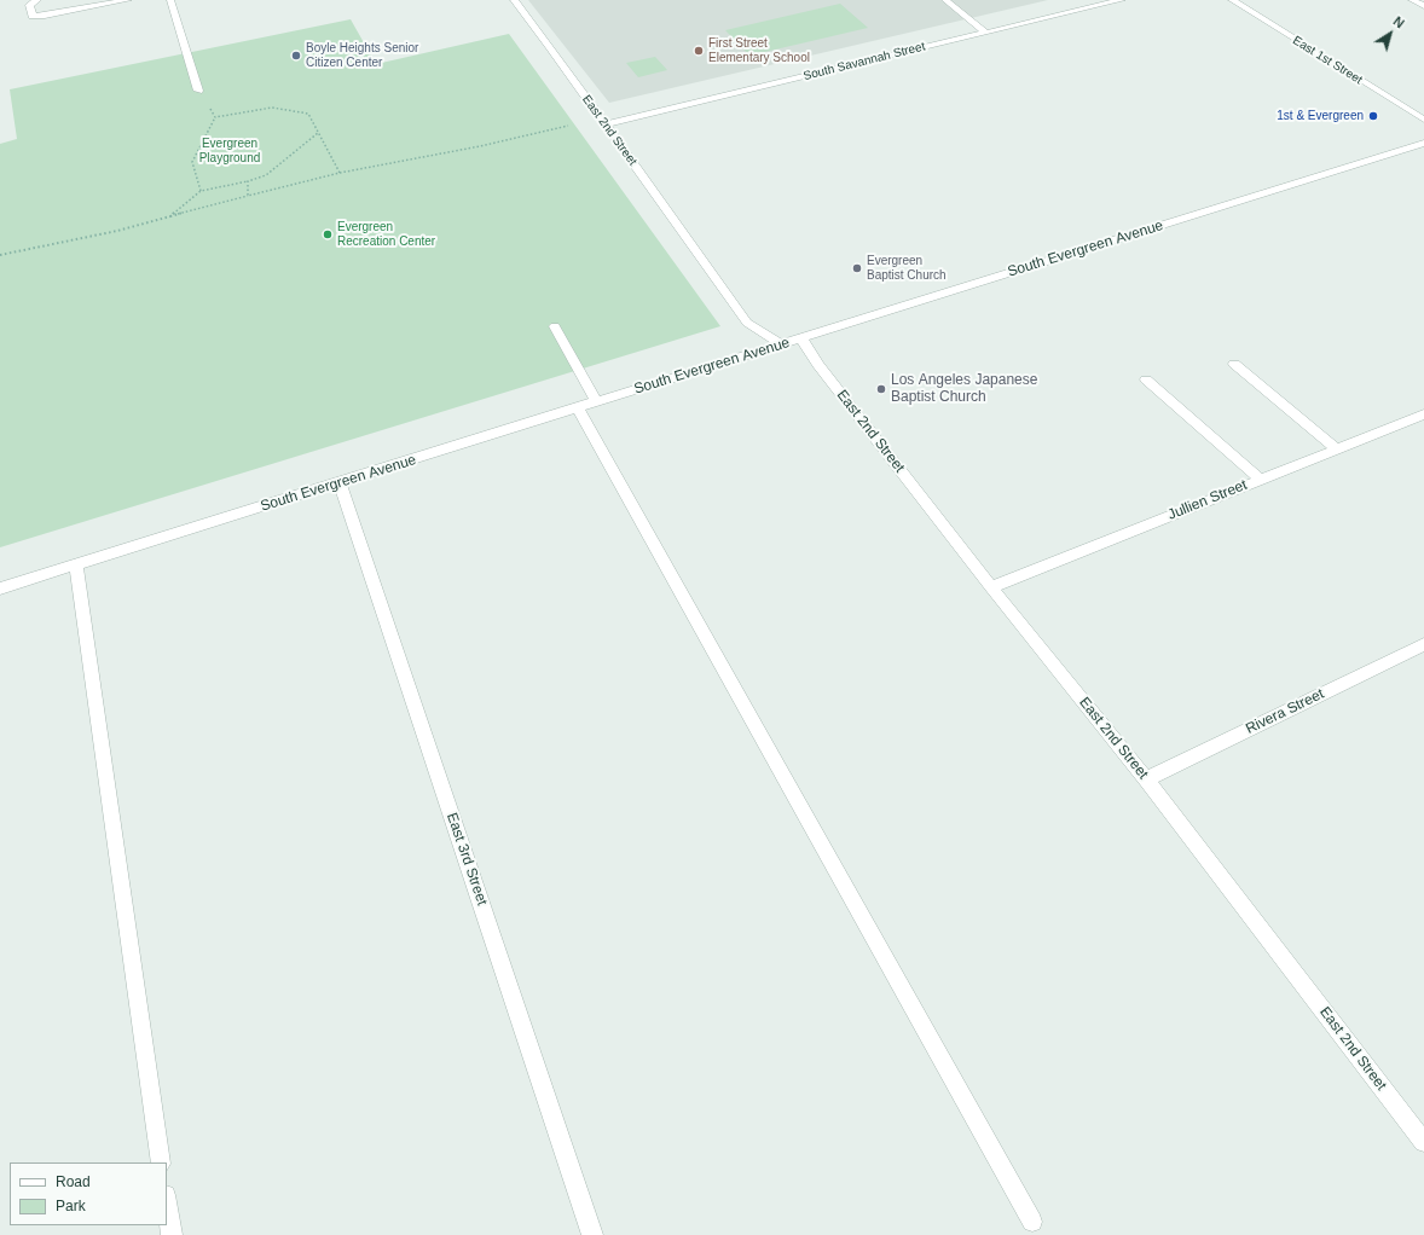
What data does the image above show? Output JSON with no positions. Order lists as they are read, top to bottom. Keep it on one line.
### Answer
{"streets":{"street":["East 1st Street","South Savannah Street","East 2nd Street","South Evergreen Avenue","Jullien Street","Rivera Street","East 3rd Street"]},"crossings":[["South Savannah Street","East 2nd Street"],["East 2nd Street","South Evergreen Avenue"],["East 2nd Street","Jullien Street"],["East 2nd Street","Rivera Street"],["South Evergreen Avenue","East 3rd Street"]],"parks":["Evergreen Playground"],"places":["First Street Elementary School","Boyle Heights Senior Citizen Center","1st & Evergreen","Evergreen Recreation Center","Evergreen Baptist Church","Los Angeles Japanese Baptist Church"],"legend":["Road","Park"],"north":"top right"}
